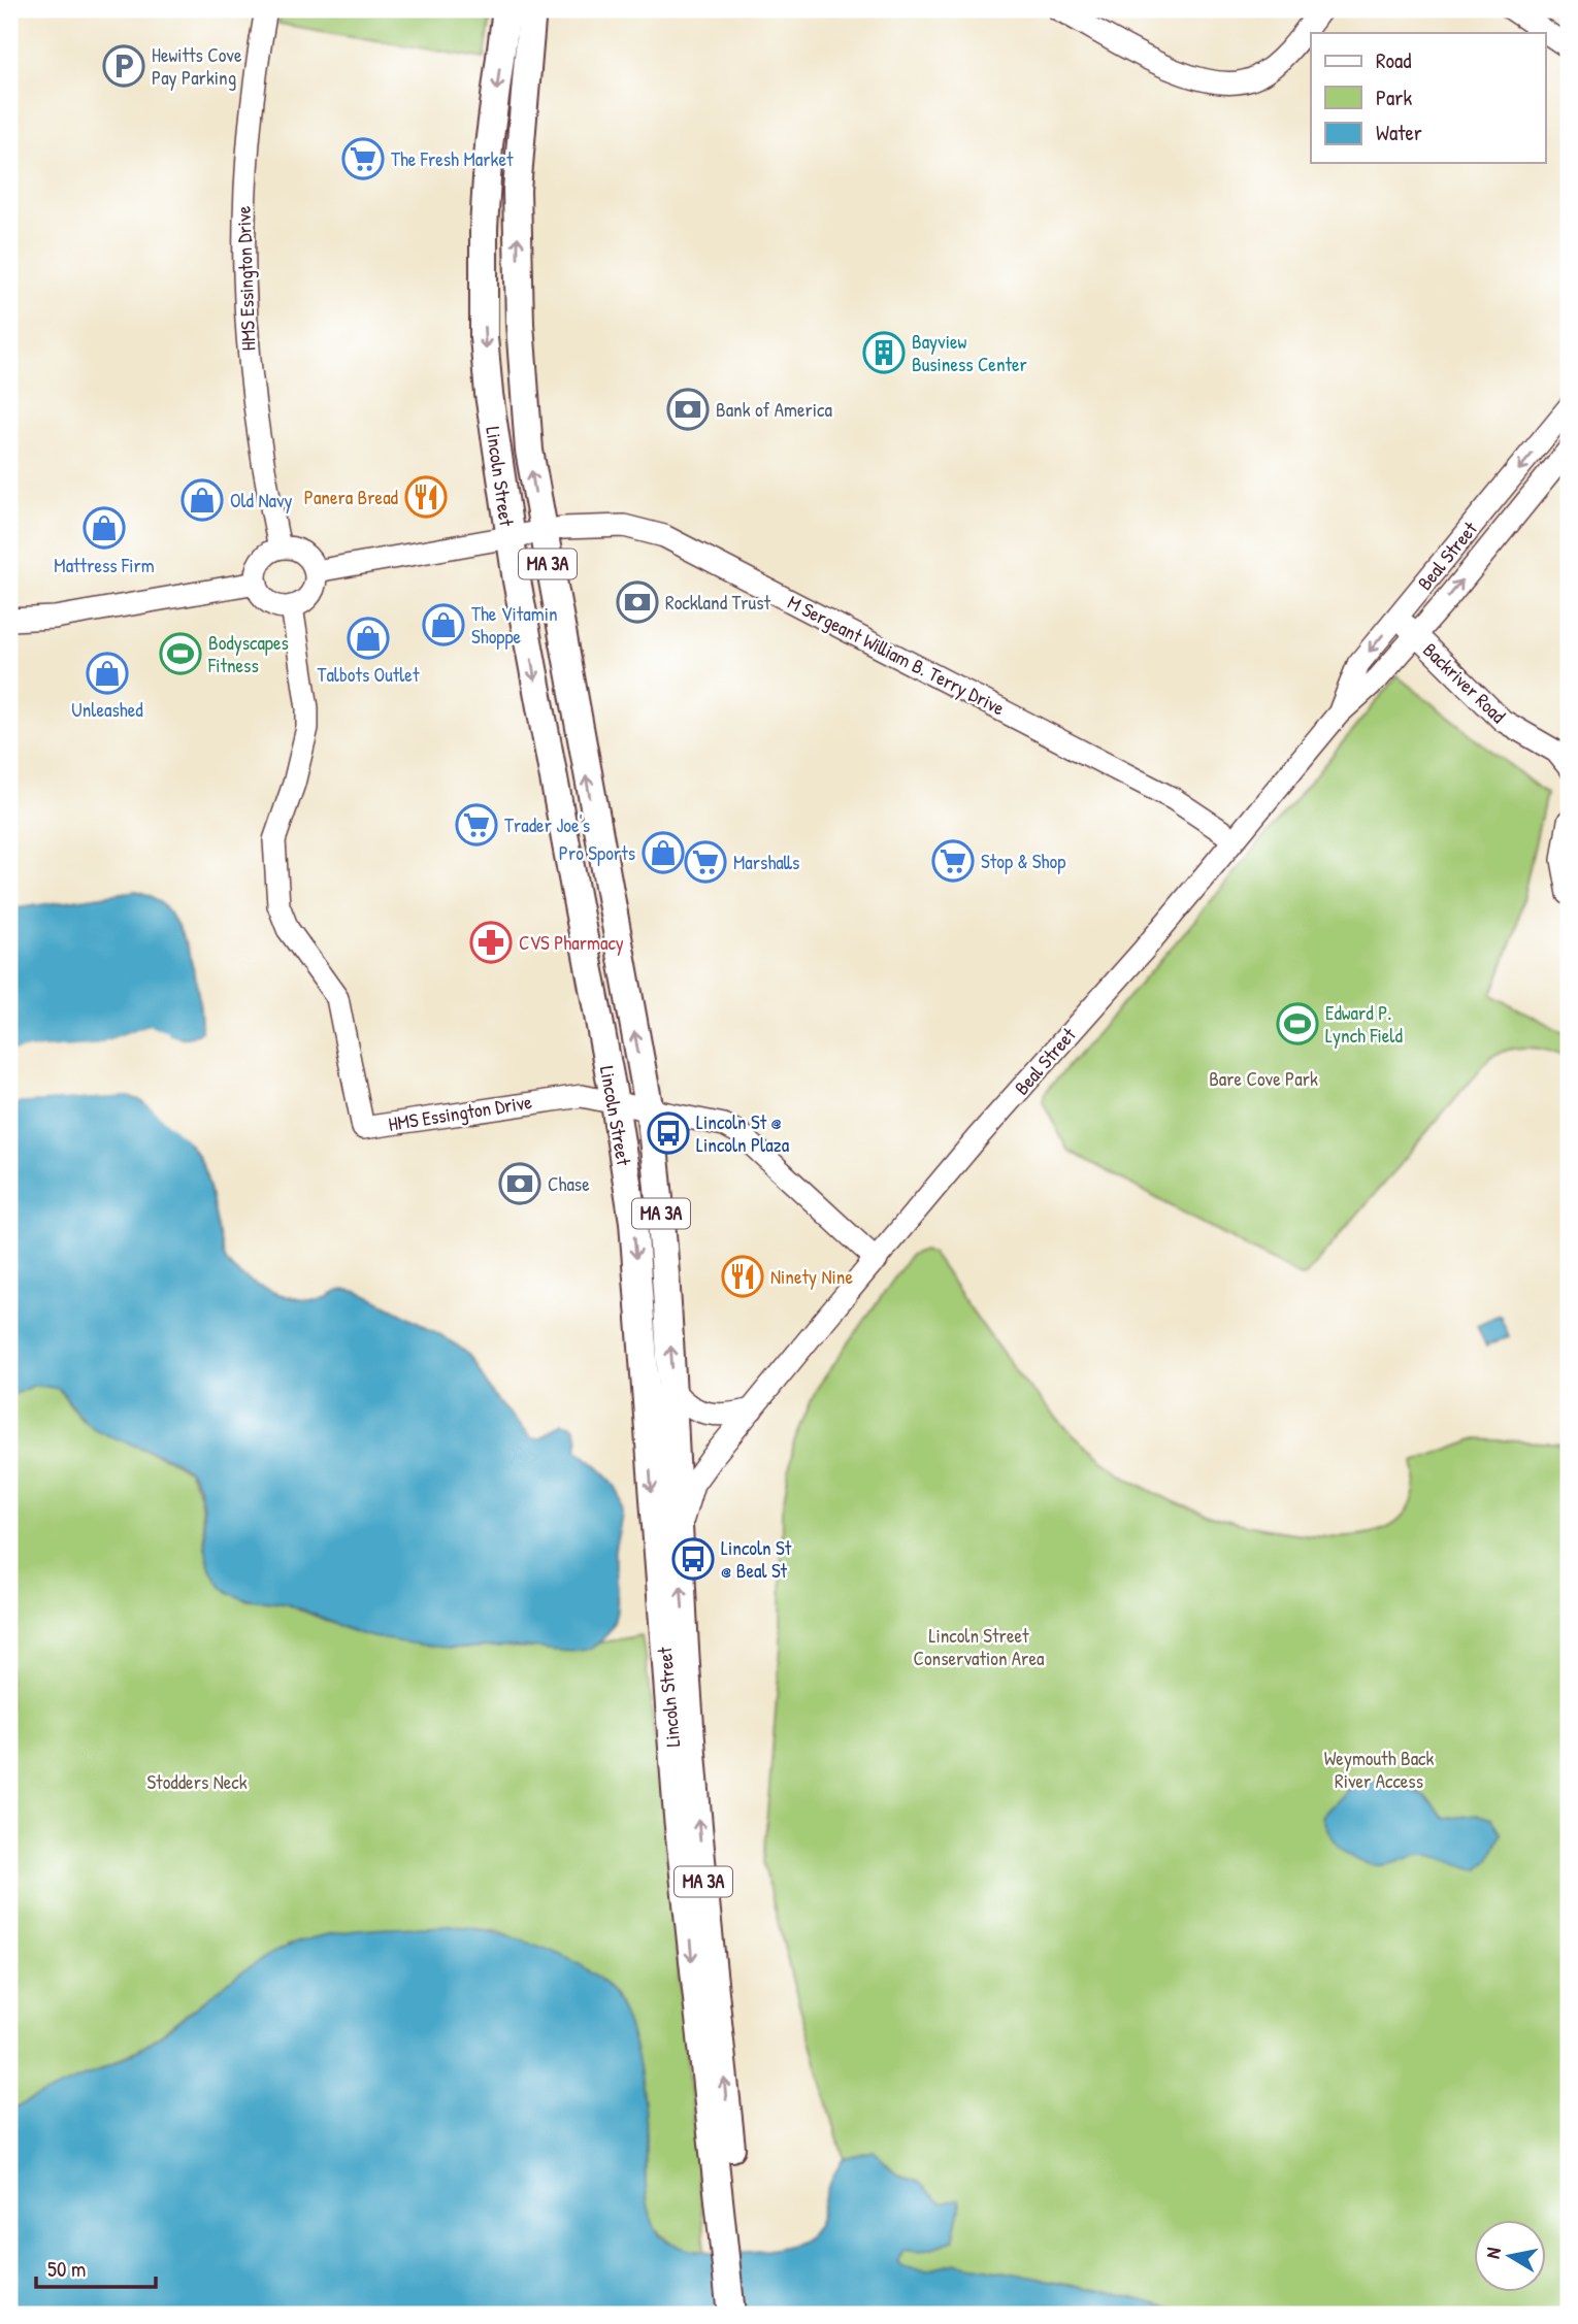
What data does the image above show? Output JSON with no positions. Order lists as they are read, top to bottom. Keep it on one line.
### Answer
{"streets":{"main road":["Lincoln Street","MA 3A"],"street":["HMS Essington Drive","Beal Street","M Sergeant William B. Terry Drive","Backriver Road"]},"crossings":[["HMS Essington Drive","Lincoln Street"],["HMS Essington Drive","Beal Street"],["HMS Essington Drive","M Sergeant William B. Terry Drive"],["Lincoln Street","Beal Street"],["Lincoln Street","M Sergeant William B. Terry Drive"],["Beal Street","M Sergeant William B. Terry Drive"],["Beal Street","Backriver Road"]],"parks":["Bare Cove Park","Lincoln Street Conservation Area","Weymouth Back River Access","Stodders Neck"],"places":{"parking":["Hewitts Cove Pay Parking"],"supermarket":["The Fresh Market","Trader Joe's","Stop & Shop","Marshalls"],"building":["Bayview Business Center"],"bank":["Bank of America","Rockland Trust","Chase"],"restaurant":["Panera Bread","Ninety Nine"],"shop":["Old Navy","Mattress Firm","The Vitamin Shoppe","Talbots Outlet","Unleashed","Pro Sports"],"sports":["Bodyscapes Fitness","Edward P. Lynch Field"],"pharmacy":["CVS Pharmacy"],"bus stop":["Lincoln St @ Lincoln Plaza","Lincoln St @ Beal St"]},"legend":["Road","Park","Water"],"scale_bar":"50 m","north":"left"}
